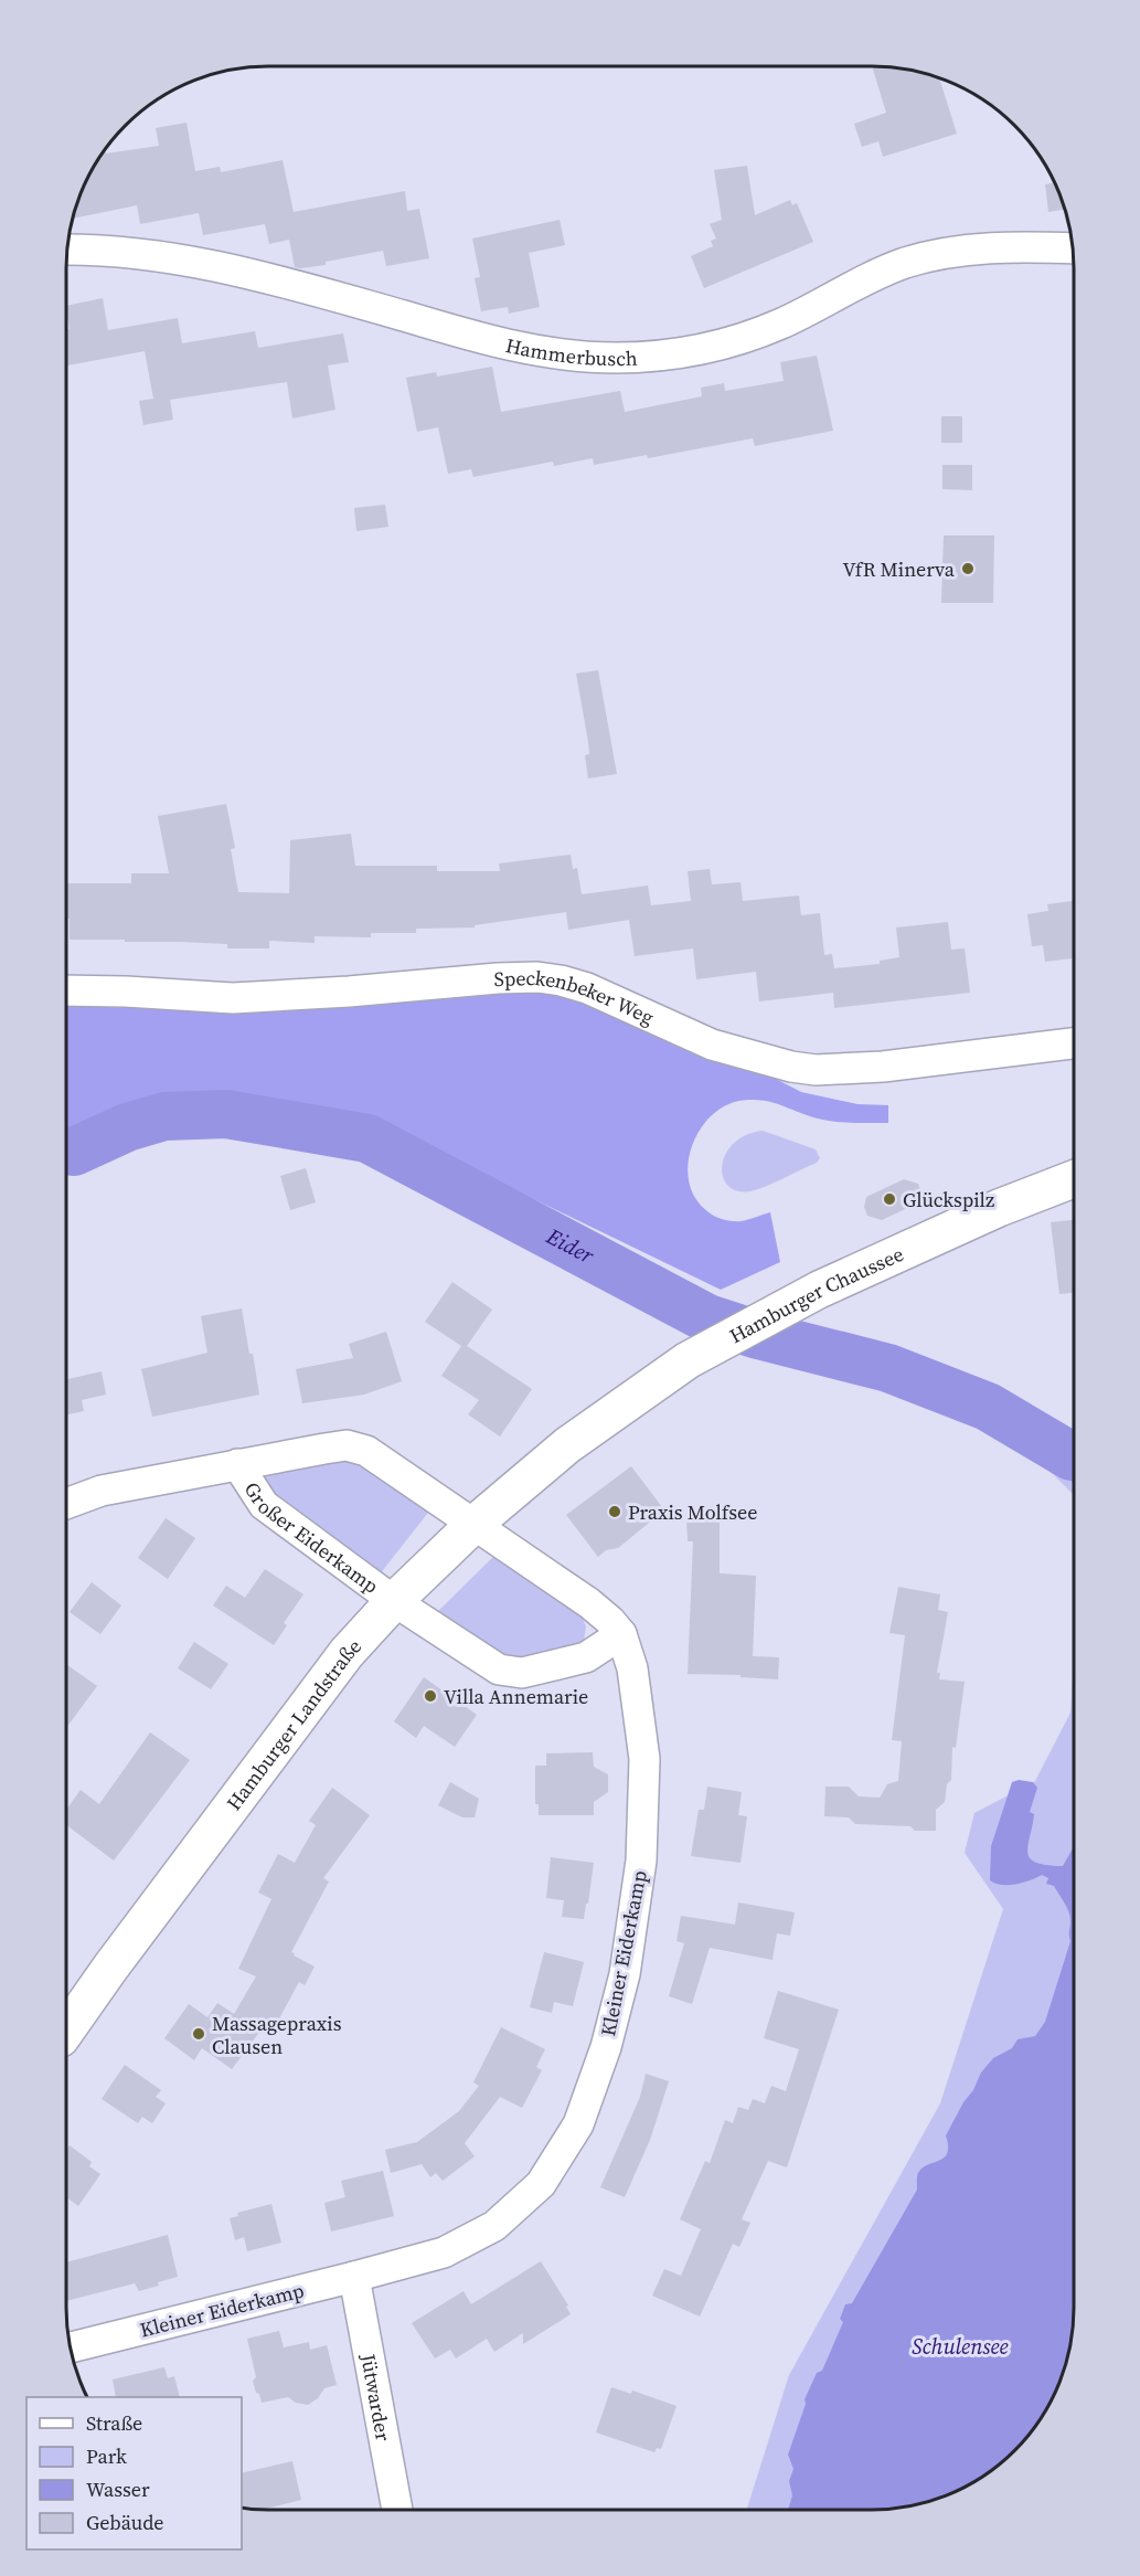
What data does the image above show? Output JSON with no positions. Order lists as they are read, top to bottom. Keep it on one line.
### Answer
{"streets":{"main road":["Hamburger Chaussee","Hamburger Landstraße"],"street":["Hammerbusch","Speckenbeker Weg","Großer Eiderkamp","Kleiner Eiderkamp","Jütwarder"]},"crossings":[["Hamburger Chaussee","Hamburger Landstraße"],["Großer Eiderkamp","Hamburger Landstraße"],["Großer Eiderkamp","Kleiner Eiderkamp"],["Hamburger Landstraße","Kleiner Eiderkamp"],["Kleiner Eiderkamp","Jütwarder"]],"water":["Eider","Schulensee"],"places":["VfR Minerva","Glückspilz","Praxis Molfsee","Villa Annemarie","Massagepraxis Clausen"],"legend":["Straße","Park","Wasser","Gebäude"]}
